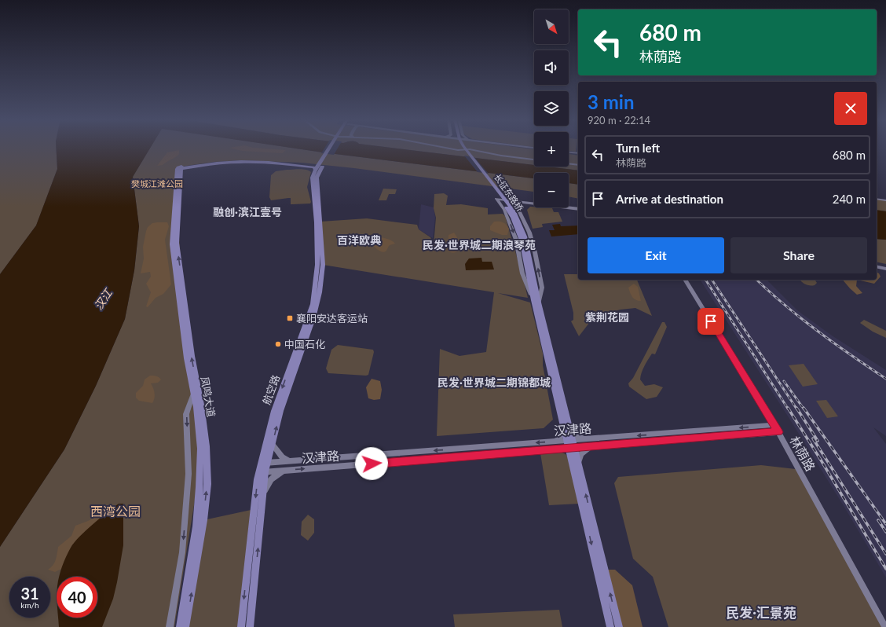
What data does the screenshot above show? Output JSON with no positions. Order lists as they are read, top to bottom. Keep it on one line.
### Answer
{"streets":{"main road":["长征东路桥","航空路","凤鸣大道"],"street":["汉津路","林荫路"]},"crossings":[["航空路","汉津路"],["汉津路","林荫路"]],"districts":["融创·滨江壹号","百洋欧典","民发·世界城二期浪琴苑","紫荆花园","民发·世界城二期锦都城","民发·汇景苑"],"water":["汉江"],"parks":["樊城江滩公园","西湾公园"],"places":{"transit":["襄阳安达客运站"],"other":["中国石化"]},"north":"bottom right","page":{"map_buttons":["+","−"],"turn":["680 m","林荫路"],"heading":["3 min","920 m · 22:14"],"list":[{"name":"Turn left","note":"林荫路","value":"680 m"},{"name":"Arrive at destination","value":"240 m"}],"buttons":["Exit","Share"],"speed":"31 km/h","limit":"40"}}
